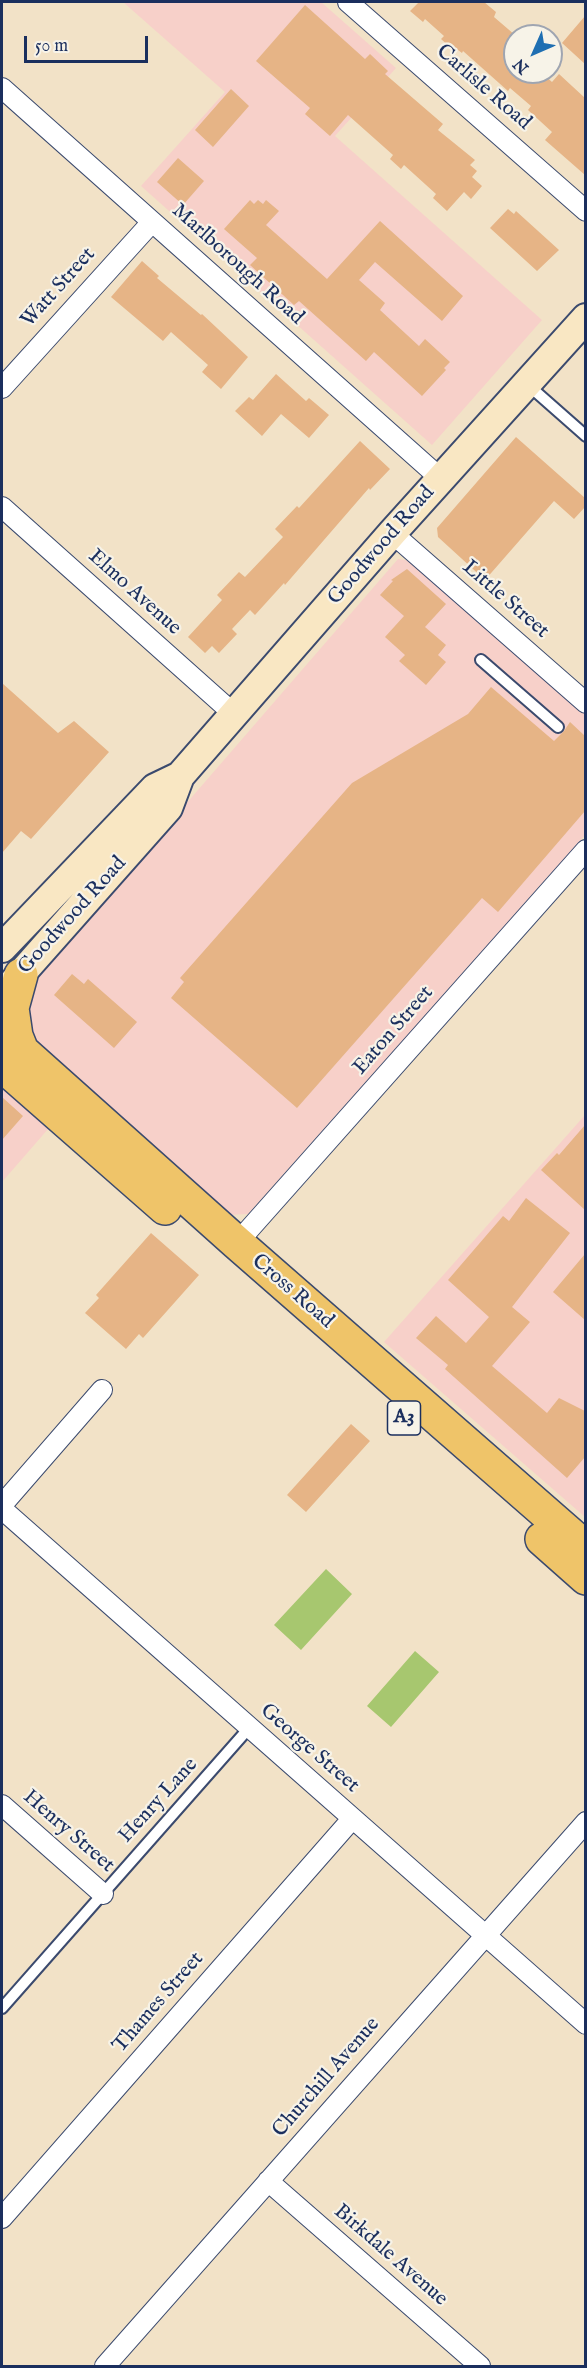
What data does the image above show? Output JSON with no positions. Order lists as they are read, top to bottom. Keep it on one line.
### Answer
{"streets":{"highway":["Cross Road","A3"],"main road":["Goodwood Road"],"street":["Carlisle Road","Marlborough Road","Watt Street","Elmo Avenue","Little Street","Eaton Street","George Street","Henry Street","Thames Street","Churchill Avenue","Birkdale Avenue"],"lane":["Henry Lane"]},"crossings":[["Marlborough Road","Watt Street"],["Marlborough Road","Goodwood Road"],["Goodwood Road","Elmo Avenue"],["Goodwood Road","Little Street"],["Eaton Street","Cross Road"],["George Street","Henry Lane"],["George Street","Thames Street"],["George Street","Churchill Avenue"],["Henry Lane","Henry Street"],["Churchill Avenue","Birkdale Avenue"]],"scale_bar":"50 m","north":"bottom left"}
